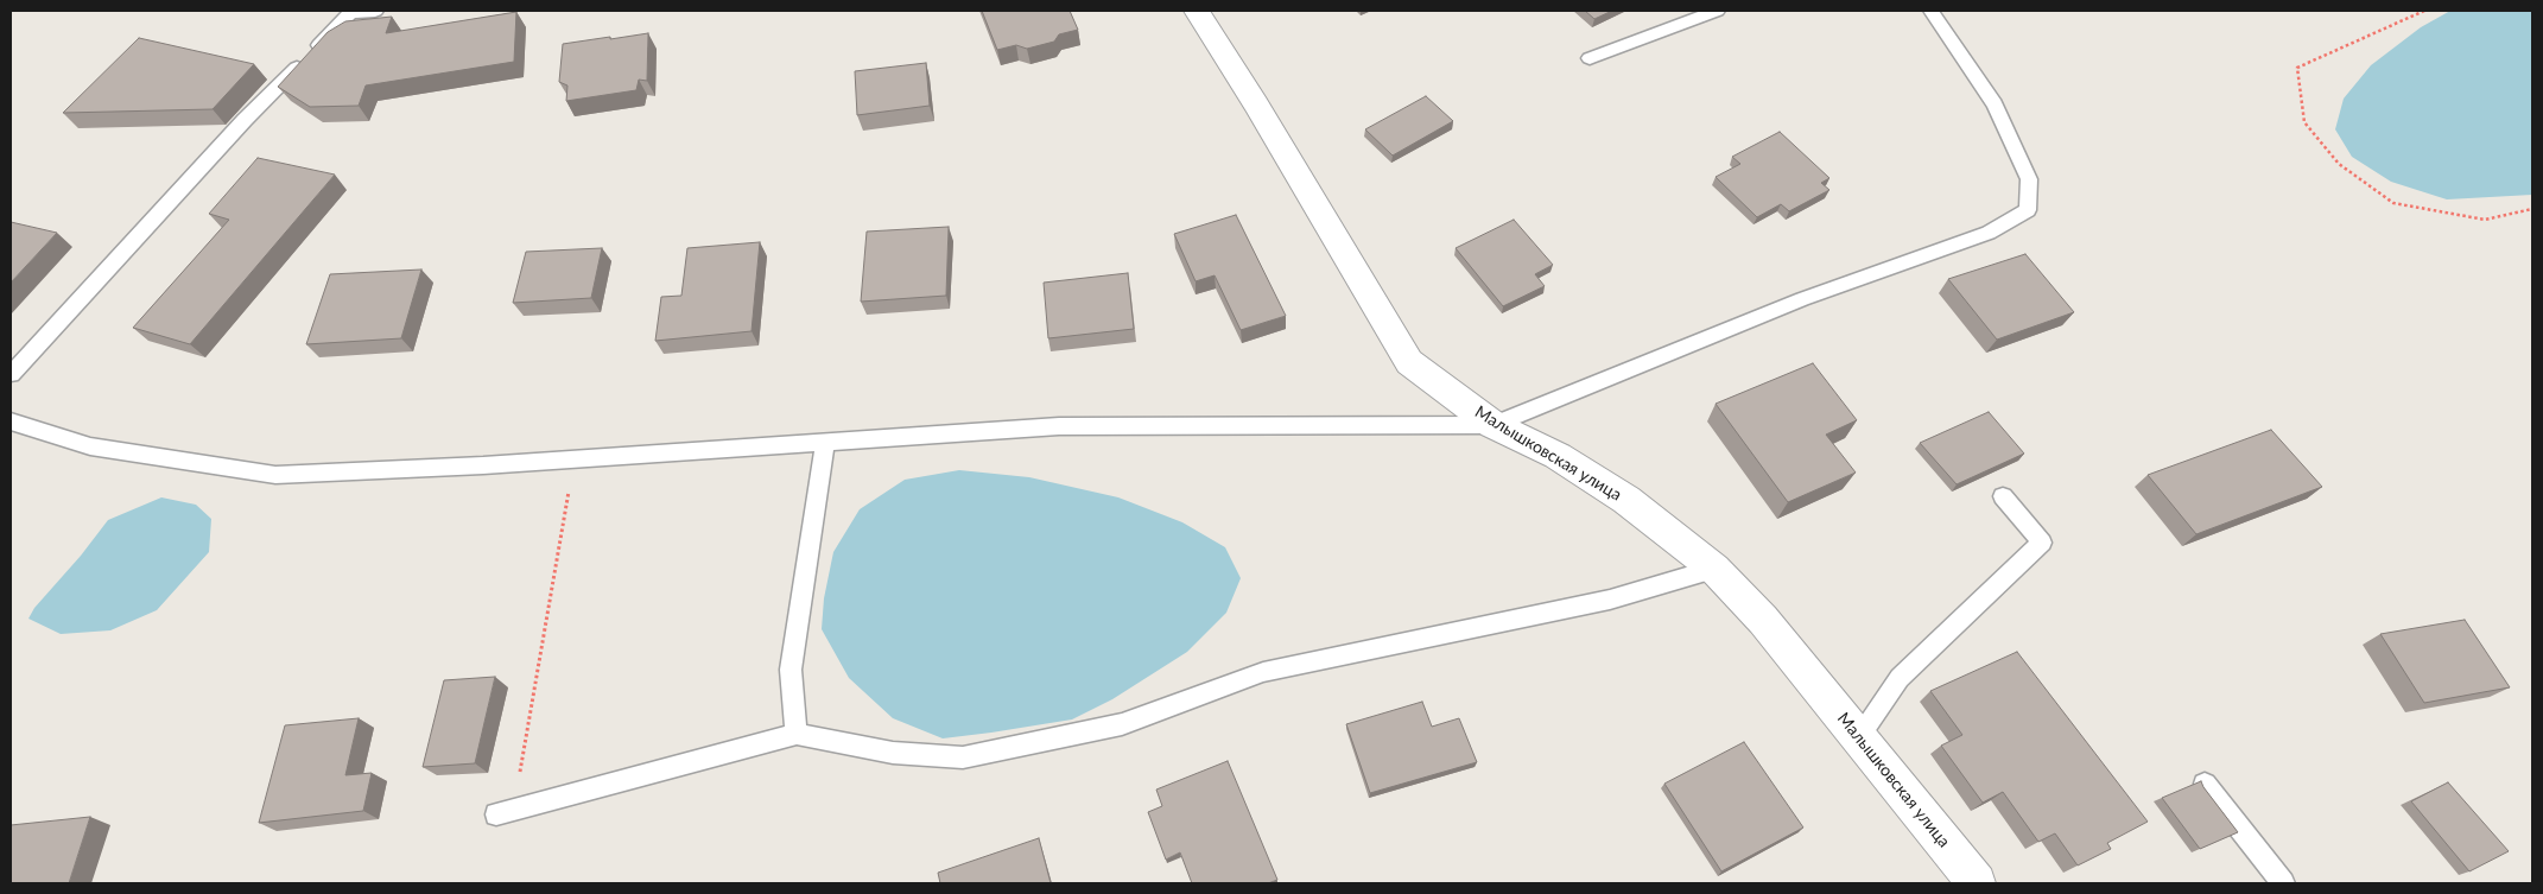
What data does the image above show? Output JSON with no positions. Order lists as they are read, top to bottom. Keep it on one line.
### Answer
{"streets":{"street":["Малышковская улица"]}}
